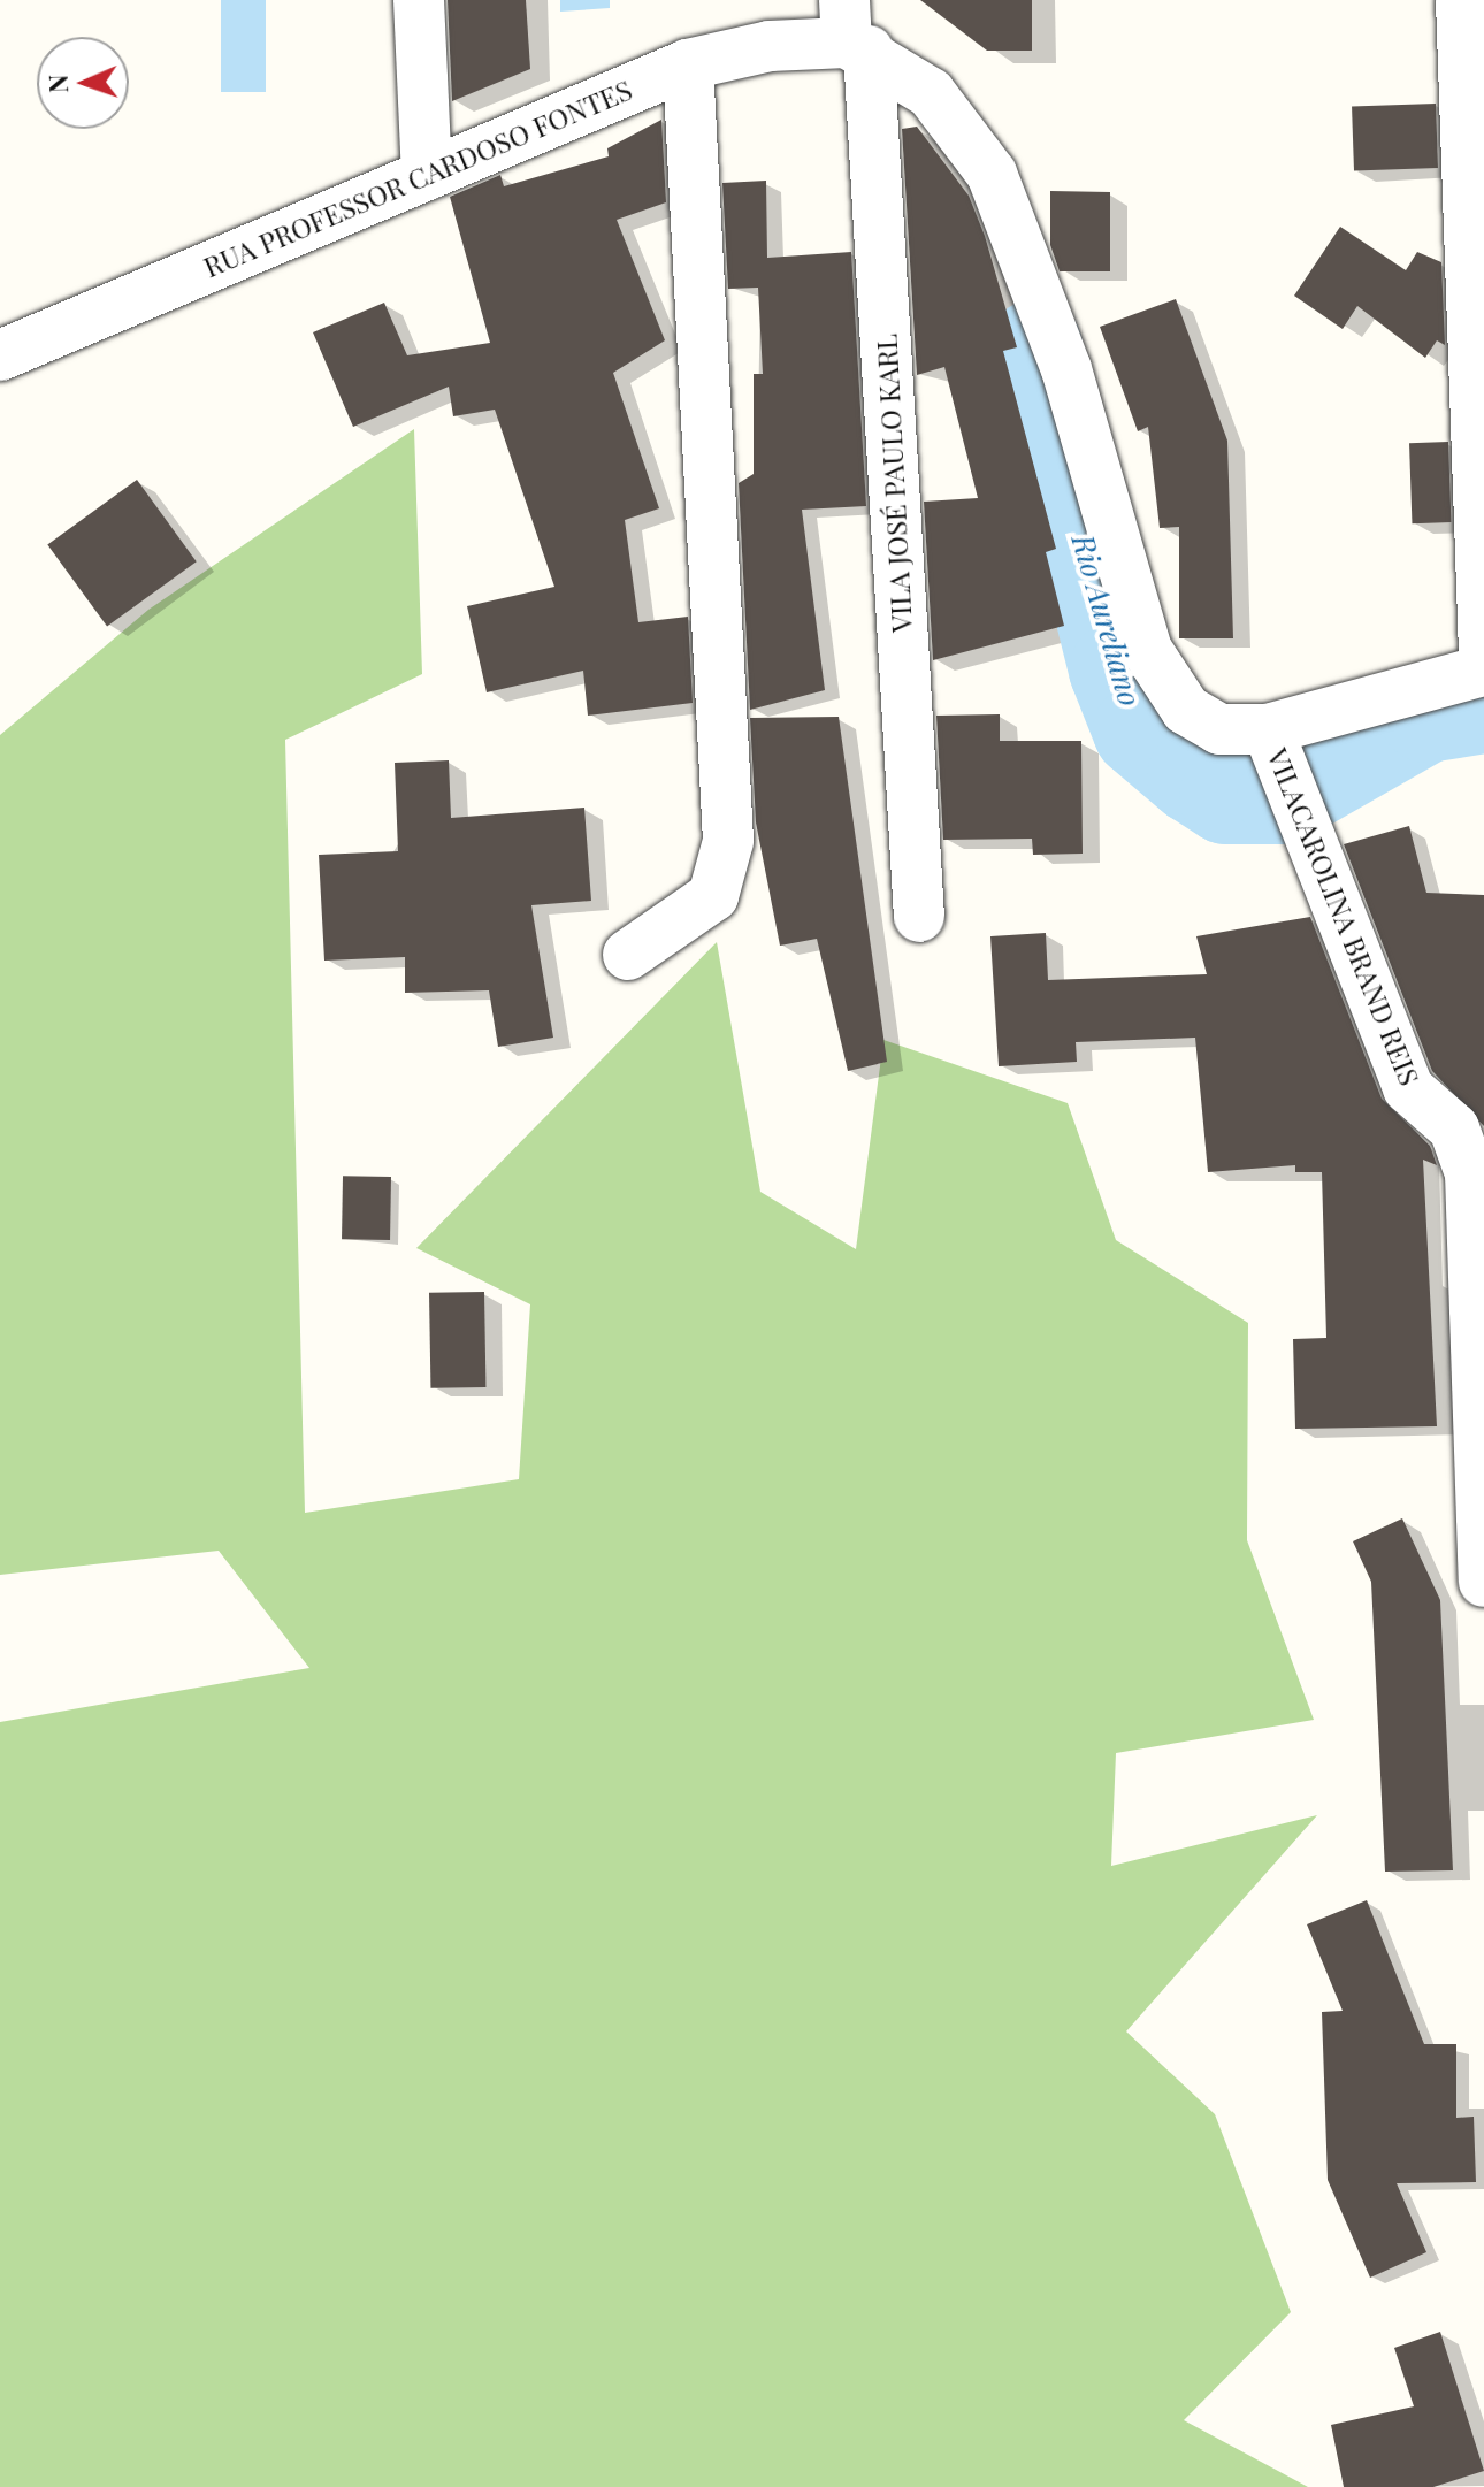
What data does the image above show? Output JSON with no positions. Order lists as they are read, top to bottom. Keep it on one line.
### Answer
{"streets":{"street":["RUA PROFESSOR CARDOSO FONTES","VILA JOSÉ PAULO KARL","VILACAROLINA BRAND REIS"]},"crossings":[["RUA PROFESSOR CARDOSO FONTES","VILA JOSÉ PAULO KARL"]],"water":["Rio Aureliano"],"north":"left"}
